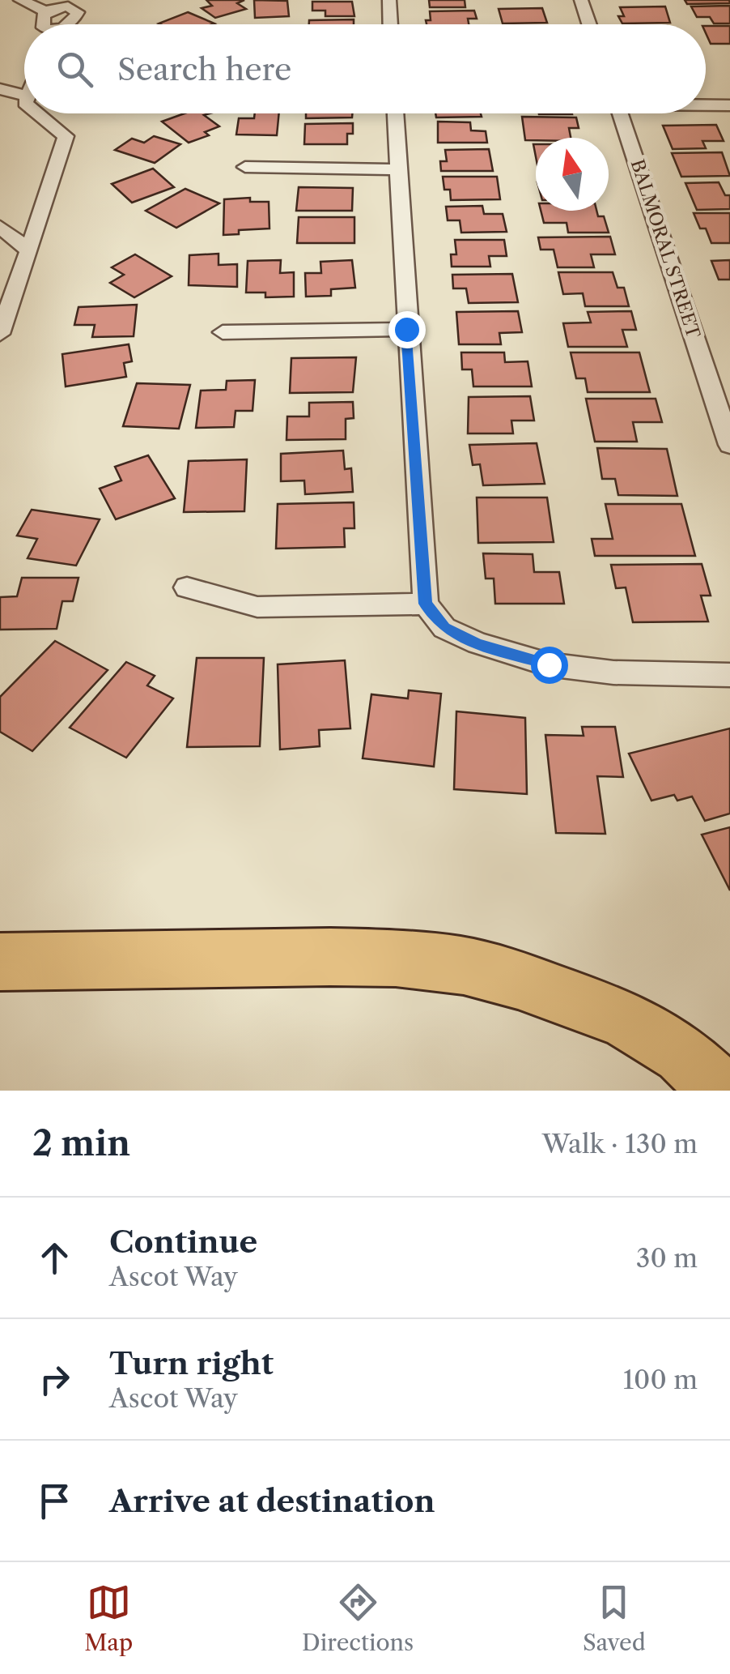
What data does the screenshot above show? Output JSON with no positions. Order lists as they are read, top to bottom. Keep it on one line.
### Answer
{"streets":{"street":["BALMORAL STREET"]},"north":"top","page":{"search":"Search here","heading":["2 min","Walk · 130 m"],"list":[["Continue","Ascot Way","30 m"],["Turn right","Ascot Way","100 m"],"Arrive at destination"],"nav":["Map","Directions","Saved"]}}
